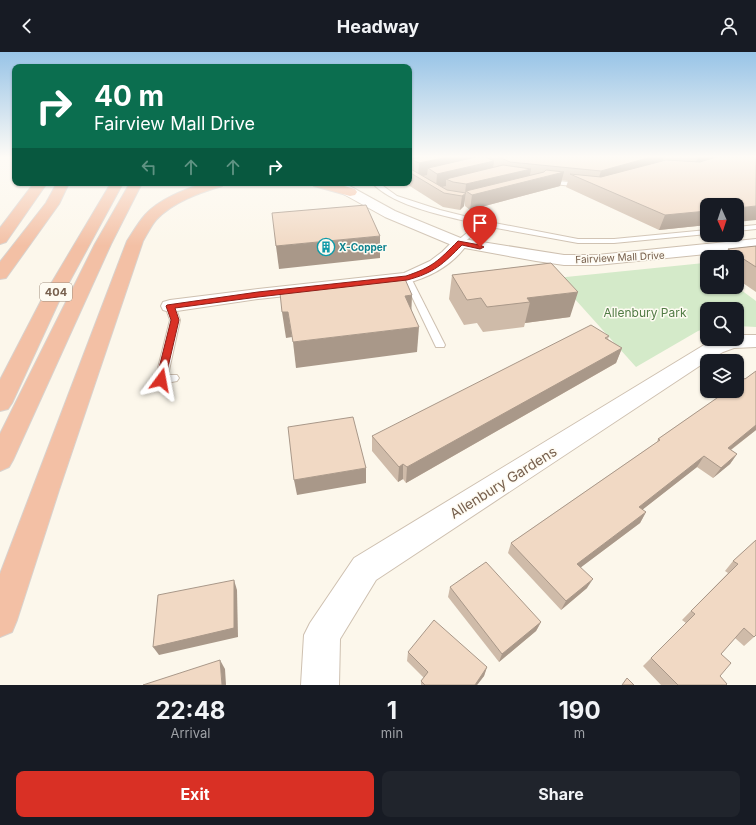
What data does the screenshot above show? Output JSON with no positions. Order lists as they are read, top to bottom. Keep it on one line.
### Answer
{"streets":{"highway":["404"],"street":["Fairview Mall Drive","Allenbury Gardens"]},"parks":["Allenbury Park"],"places":{"building":["X-Copper"]},"north":"bottom","page":{"header":"Headway","turn":["40 m","Fairview Mall Drive"],"eta":["22:48","Arrival","1","min","190","m"],"buttons":["Exit","Share"]}}
